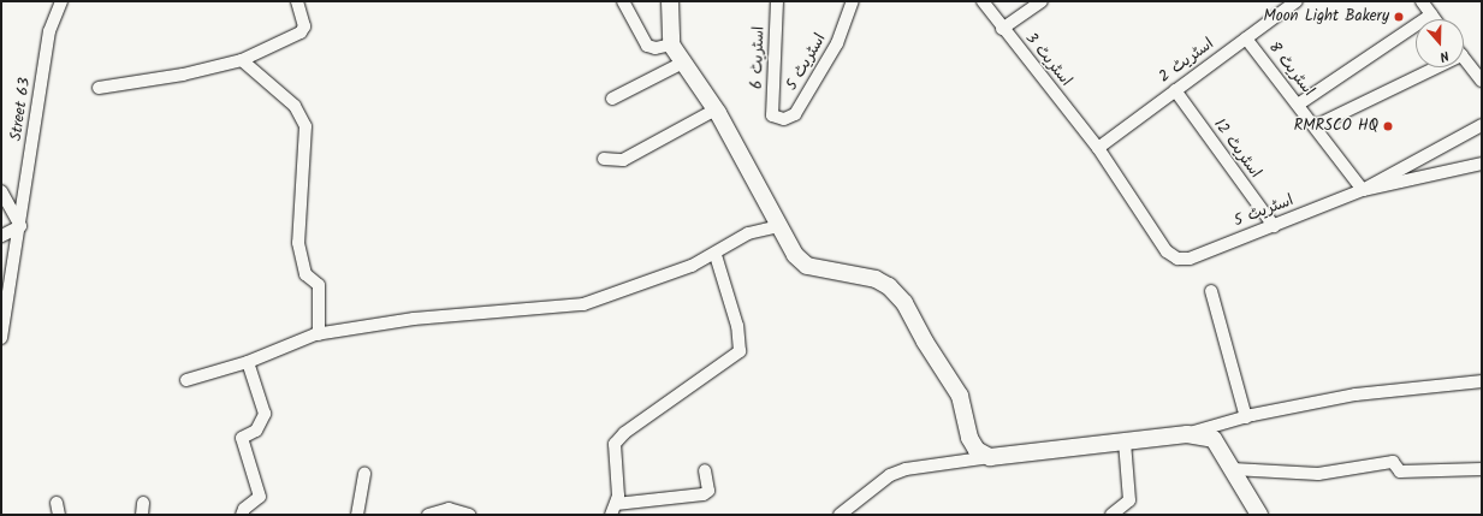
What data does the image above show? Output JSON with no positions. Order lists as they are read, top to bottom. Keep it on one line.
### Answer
{"streets":{"street":["اسٹریٹ 6","اسٹریٹ 3","اسٹریٹ 2","اسٹریٹ 5","اسٹریٹ 8","Street 63","اسٹریٹ 12"]},"crossings":[["اسٹریٹ 6","اسٹریٹ 5"],["اسٹریٹ 3","اسٹریٹ 2"],["اسٹریٹ 3","اسٹریٹ 5"],["اسٹریٹ 2","اسٹریٹ 5"],["اسٹریٹ 2","اسٹریٹ 8"],["اسٹریٹ 2","اسٹریٹ 12"],["اسٹریٹ 5","اسٹریٹ 8"],["اسٹریٹ 5","اسٹریٹ 12"]],"places":["Moon Light Bakery","RMRSCO HQ"],"north":"bottom"}
